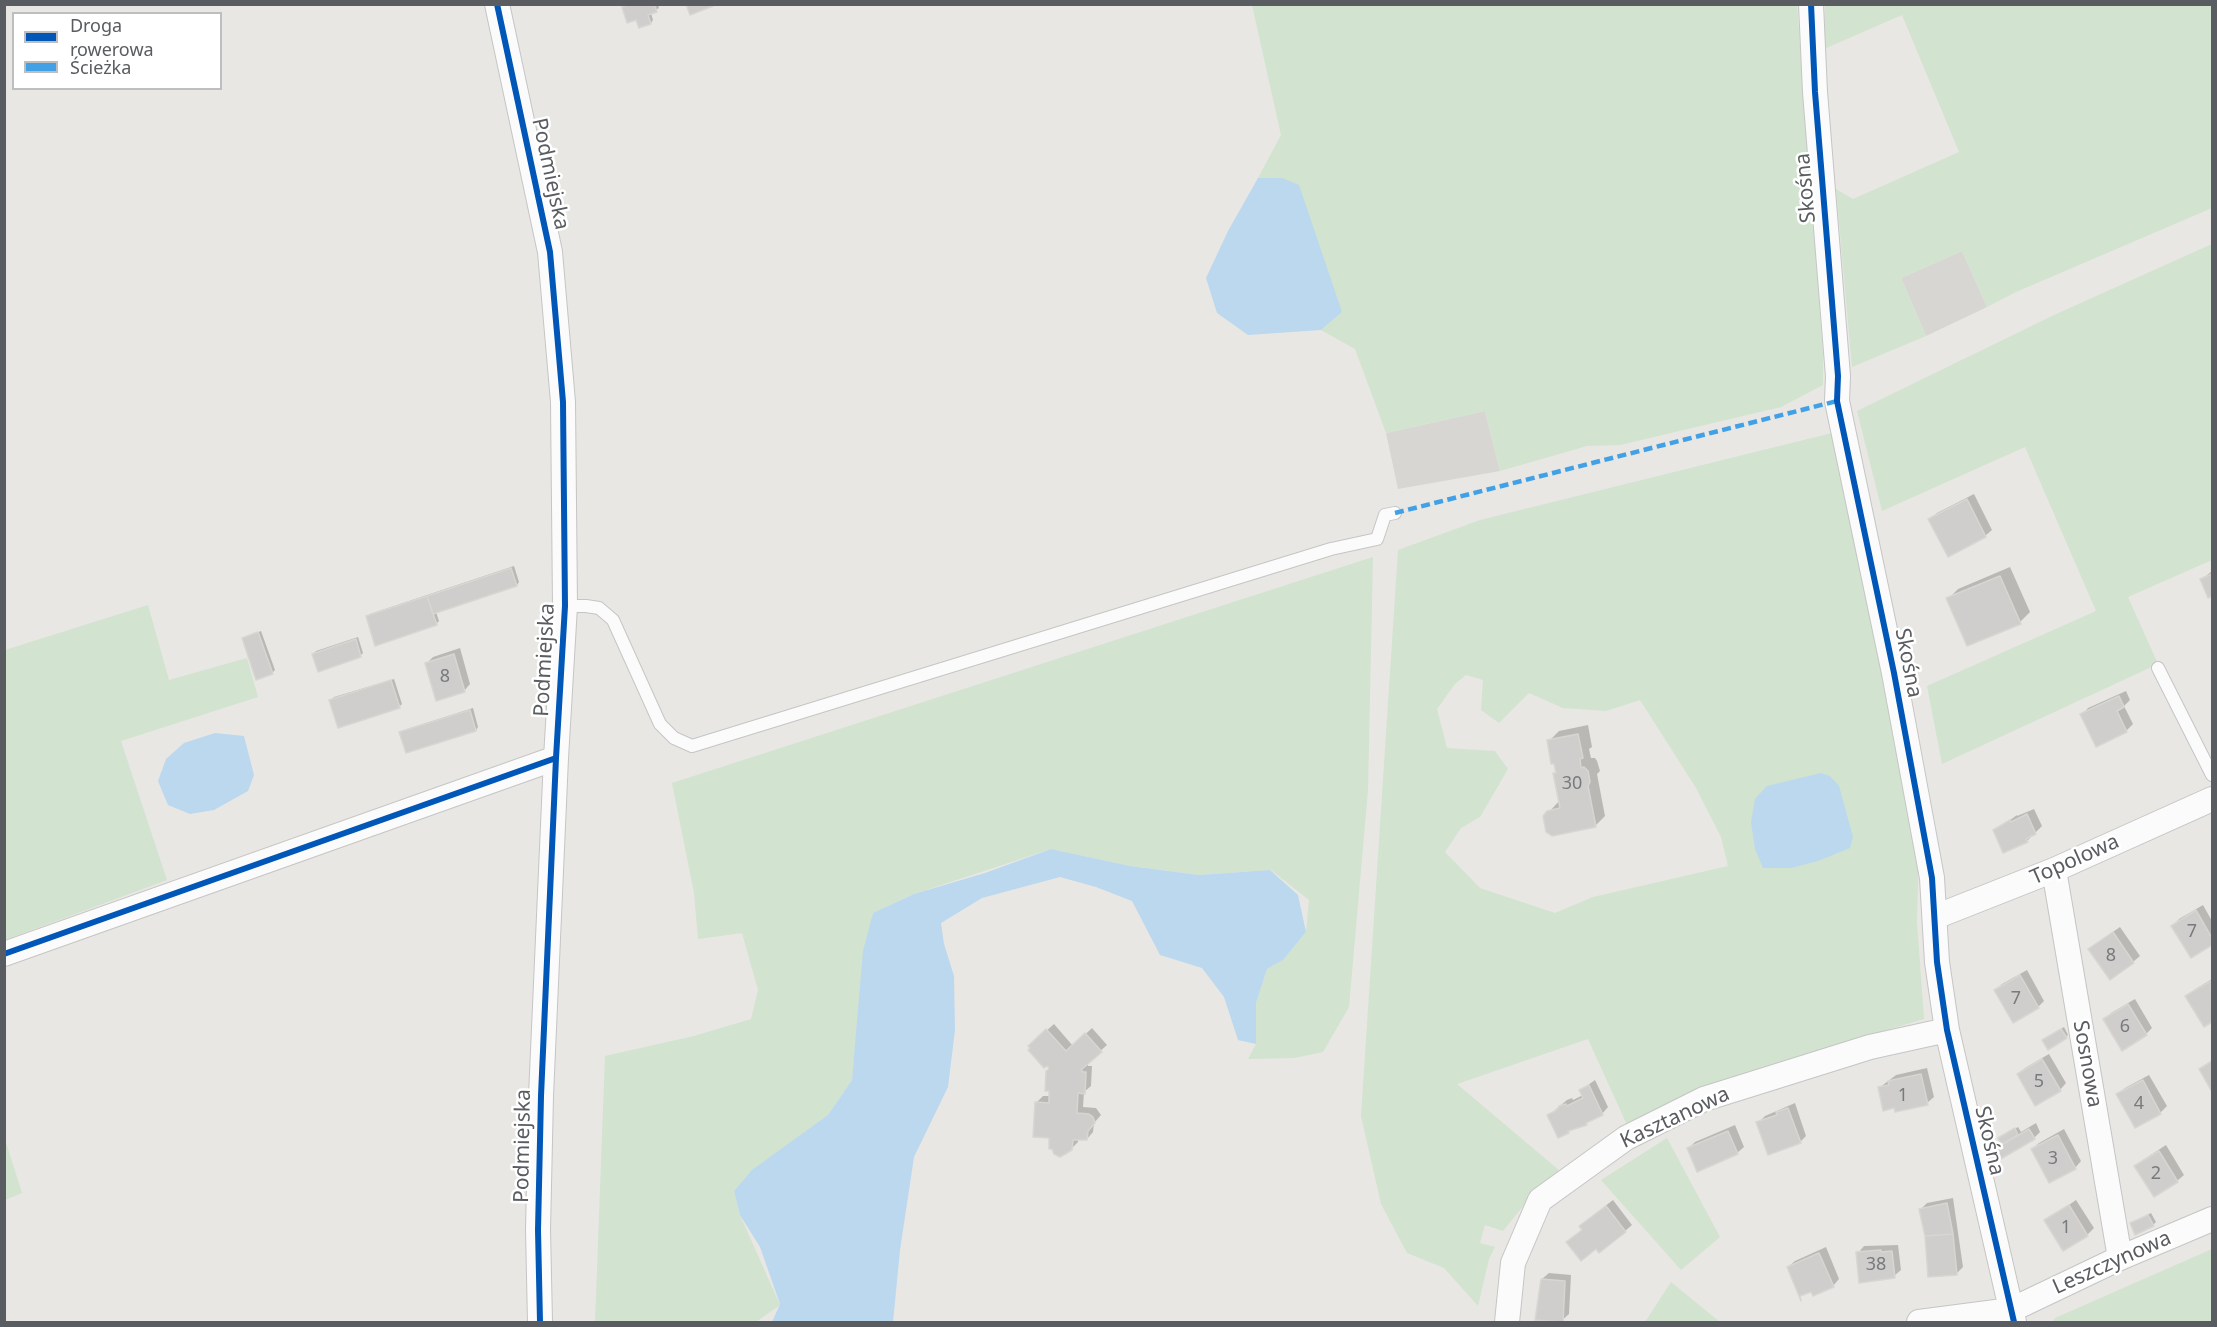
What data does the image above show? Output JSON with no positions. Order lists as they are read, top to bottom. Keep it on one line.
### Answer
{"streets":{"street":["Podmiejska","Skośna","Topolowa","Sosnowa","Kasztanowa","Leszczynowa"]},"crossings":[["Skośna","Topolowa"],["Skośna","Kasztanowa"],["Skośna","Leszczynowa"],["Topolowa","Sosnowa"],["Sosnowa","Leszczynowa"]],"house_numbers":["8","30","7","8","7","6","5","1","4","3","2","1","38"],"legend":["Droga rowerowa","Ścieżka"]}
